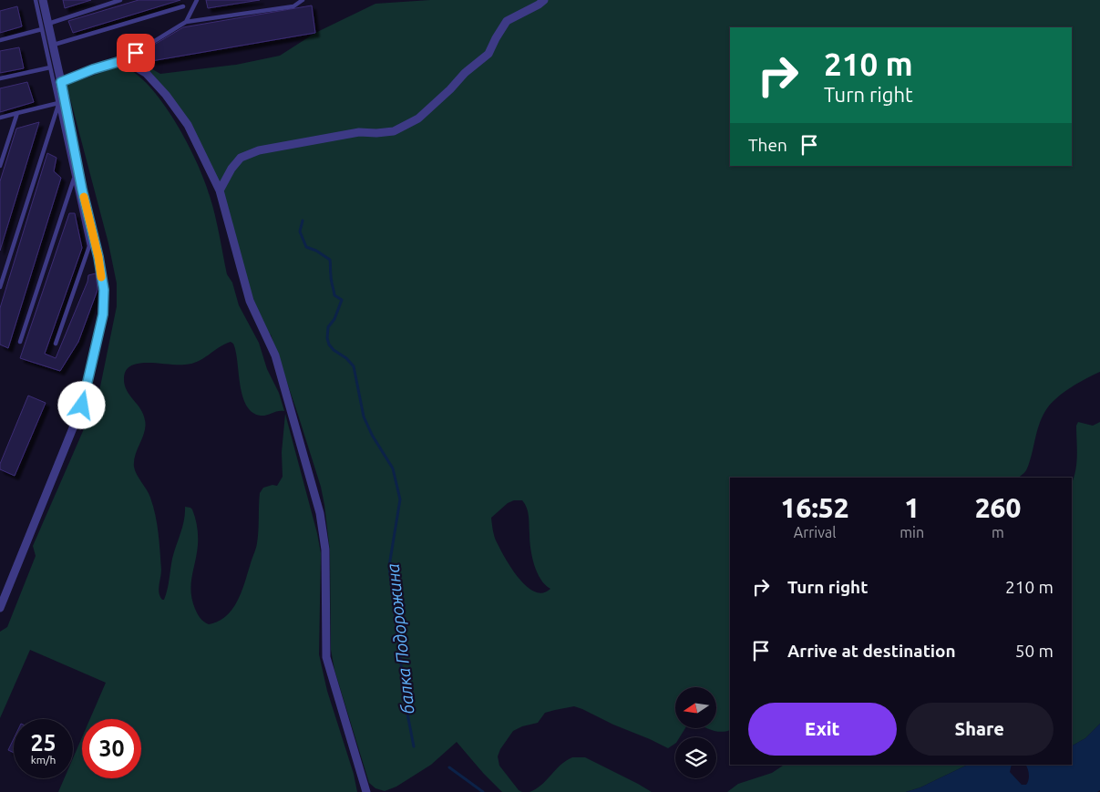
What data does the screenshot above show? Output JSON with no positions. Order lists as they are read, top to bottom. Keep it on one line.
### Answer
{"water":["балка Подорожина"],"north":"left","page":{"turn":["210 m","Turn right"],"then":"Then","eta":["16:52","Arrival","1","min","260","m"],"list":[{"name":"Turn right","value":"210 m"},{"name":"Arrive at destination","value":"50 m"}],"buttons":["Exit","Share"],"speed":"25 km/h","limit":"30"}}
